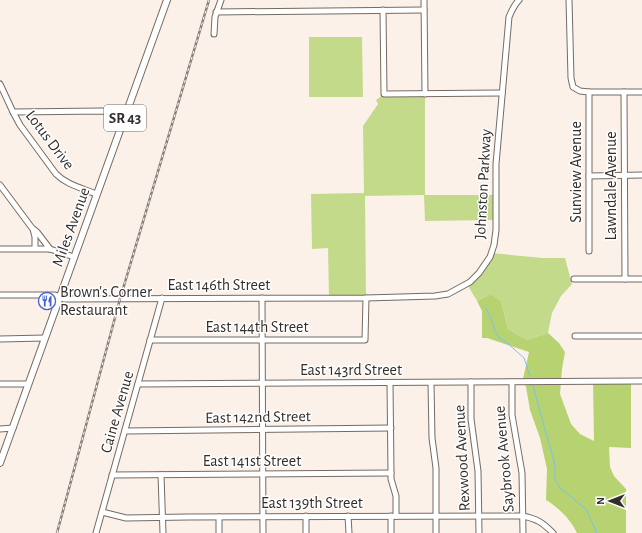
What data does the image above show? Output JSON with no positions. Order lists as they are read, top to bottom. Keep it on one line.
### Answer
{"streets":{"main road":["SR 43","Miles Avenue"],"street":["Lotus Drive","Sunview Avenue","Johnston Parkway","Lawndale Avenue","East 146th Street","East 144th Street","East 143rd Street","Caine Avenue","East 142nd Street","Rexwood Avenue","Saybrook Avenue","East 141st Street","East 139th Street"]},"crossings":[["Lotus Drive","Miles Avenue"],["Johnston Parkway","East 146th Street"],["Johnston Parkway","East 144th Street"],["Miles Avenue","East 146th Street"],["East 146th Street","East 144th Street"],["East 146th Street","Caine Avenue"],["East 144th Street","Caine Avenue"],["East 143rd Street","Caine Avenue"],["East 143rd Street","Rexwood Avenue"],["East 143rd Street","Saybrook Avenue"],["Caine Avenue","East 142nd Street"],["Caine Avenue","East 141st Street"],["Caine Avenue","East 139th Street"],["Rexwood Avenue","East 139th Street"],["Saybrook Avenue","East 139th Street"]],"places":{"restaurant":["Brown's Corner Restaurant"]},"north":"left"}
